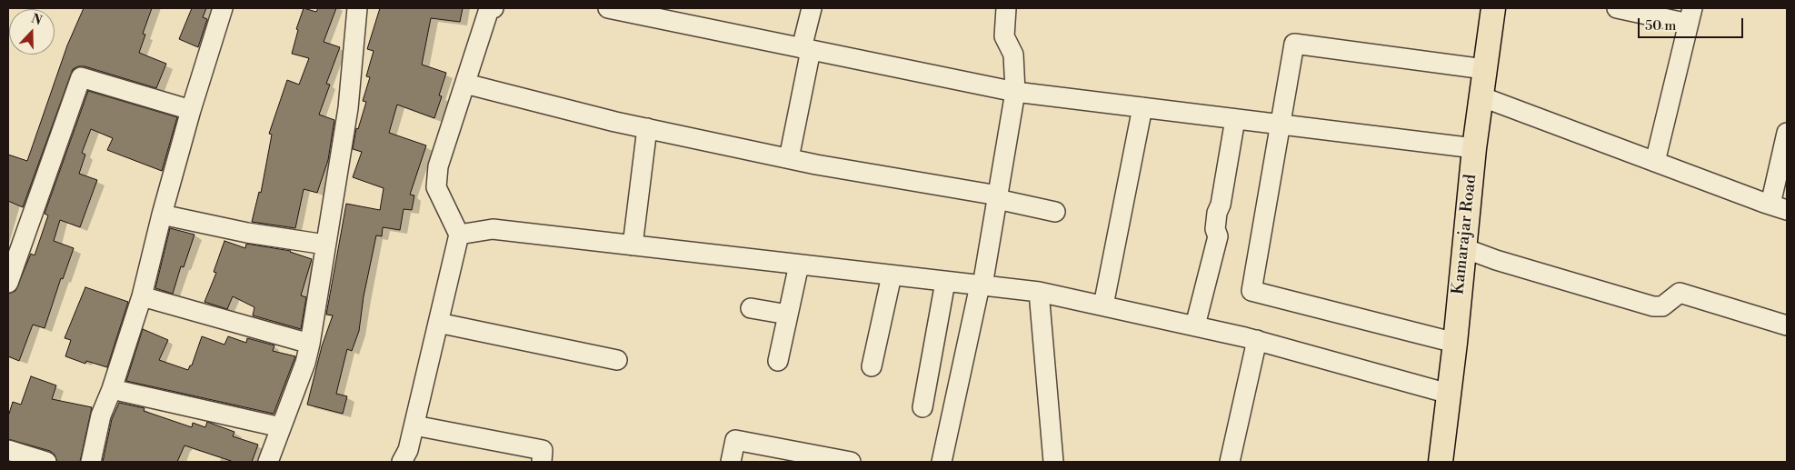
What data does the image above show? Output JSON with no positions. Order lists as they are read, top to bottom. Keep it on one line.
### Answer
{"streets":{"main road":["Kamarajar Road"]},"scale_bar":"50 m","north":"top"}
